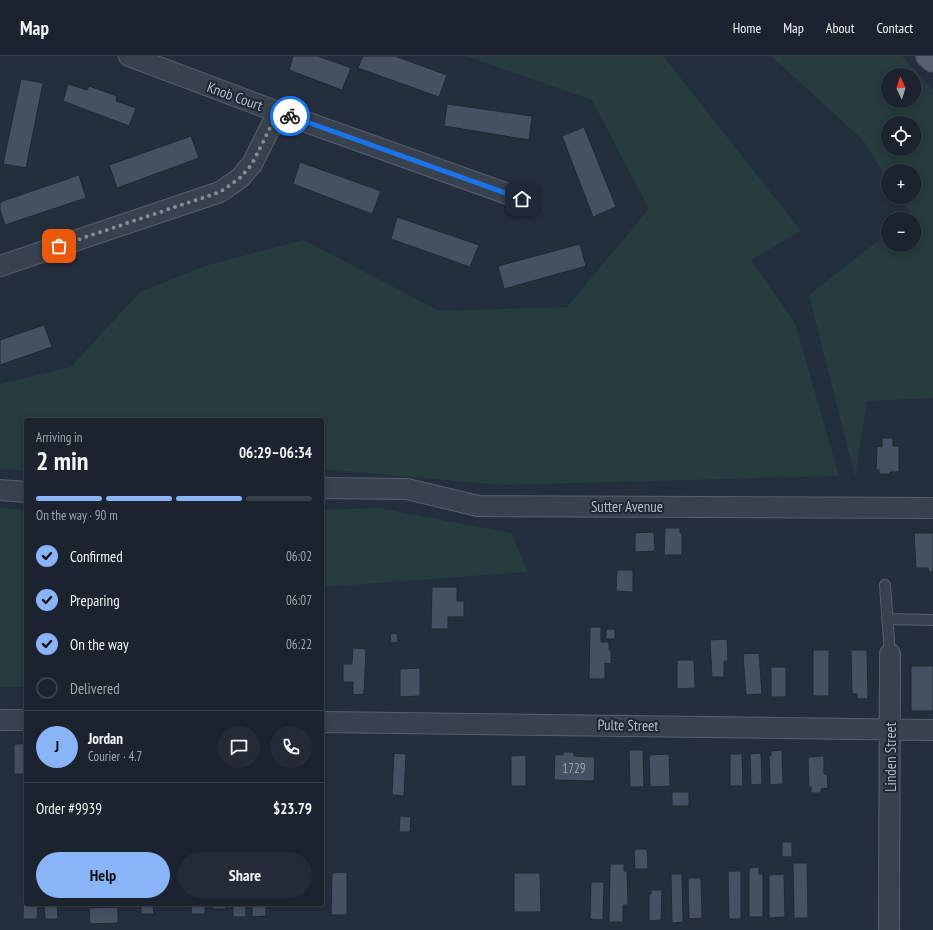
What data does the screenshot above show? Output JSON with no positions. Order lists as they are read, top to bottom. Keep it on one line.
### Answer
{"streets":{"street":["Knob Court","Sutter Avenue","Pulte Street","Linden Street"]},"crossings":[["Pulte Street","Linden Street"]],"house_numbers":["1729"],"north":"top","page":{"header":"Map","nav":["Home","Map","About","Contact"],"map_buttons":["+","−"],"heading":["2 min","Arriving in","06:29–06:34"],"panel":["Jordan","Courier · 4.7","Order #9939","$23.79"],"bar":"On the way · 90 m","list":[["Confirmed","06:02"],["Preparing","06:07"],["On the way","06:22"],"Delivered"],"round":"J","buttons":["Help","Share"]}}
